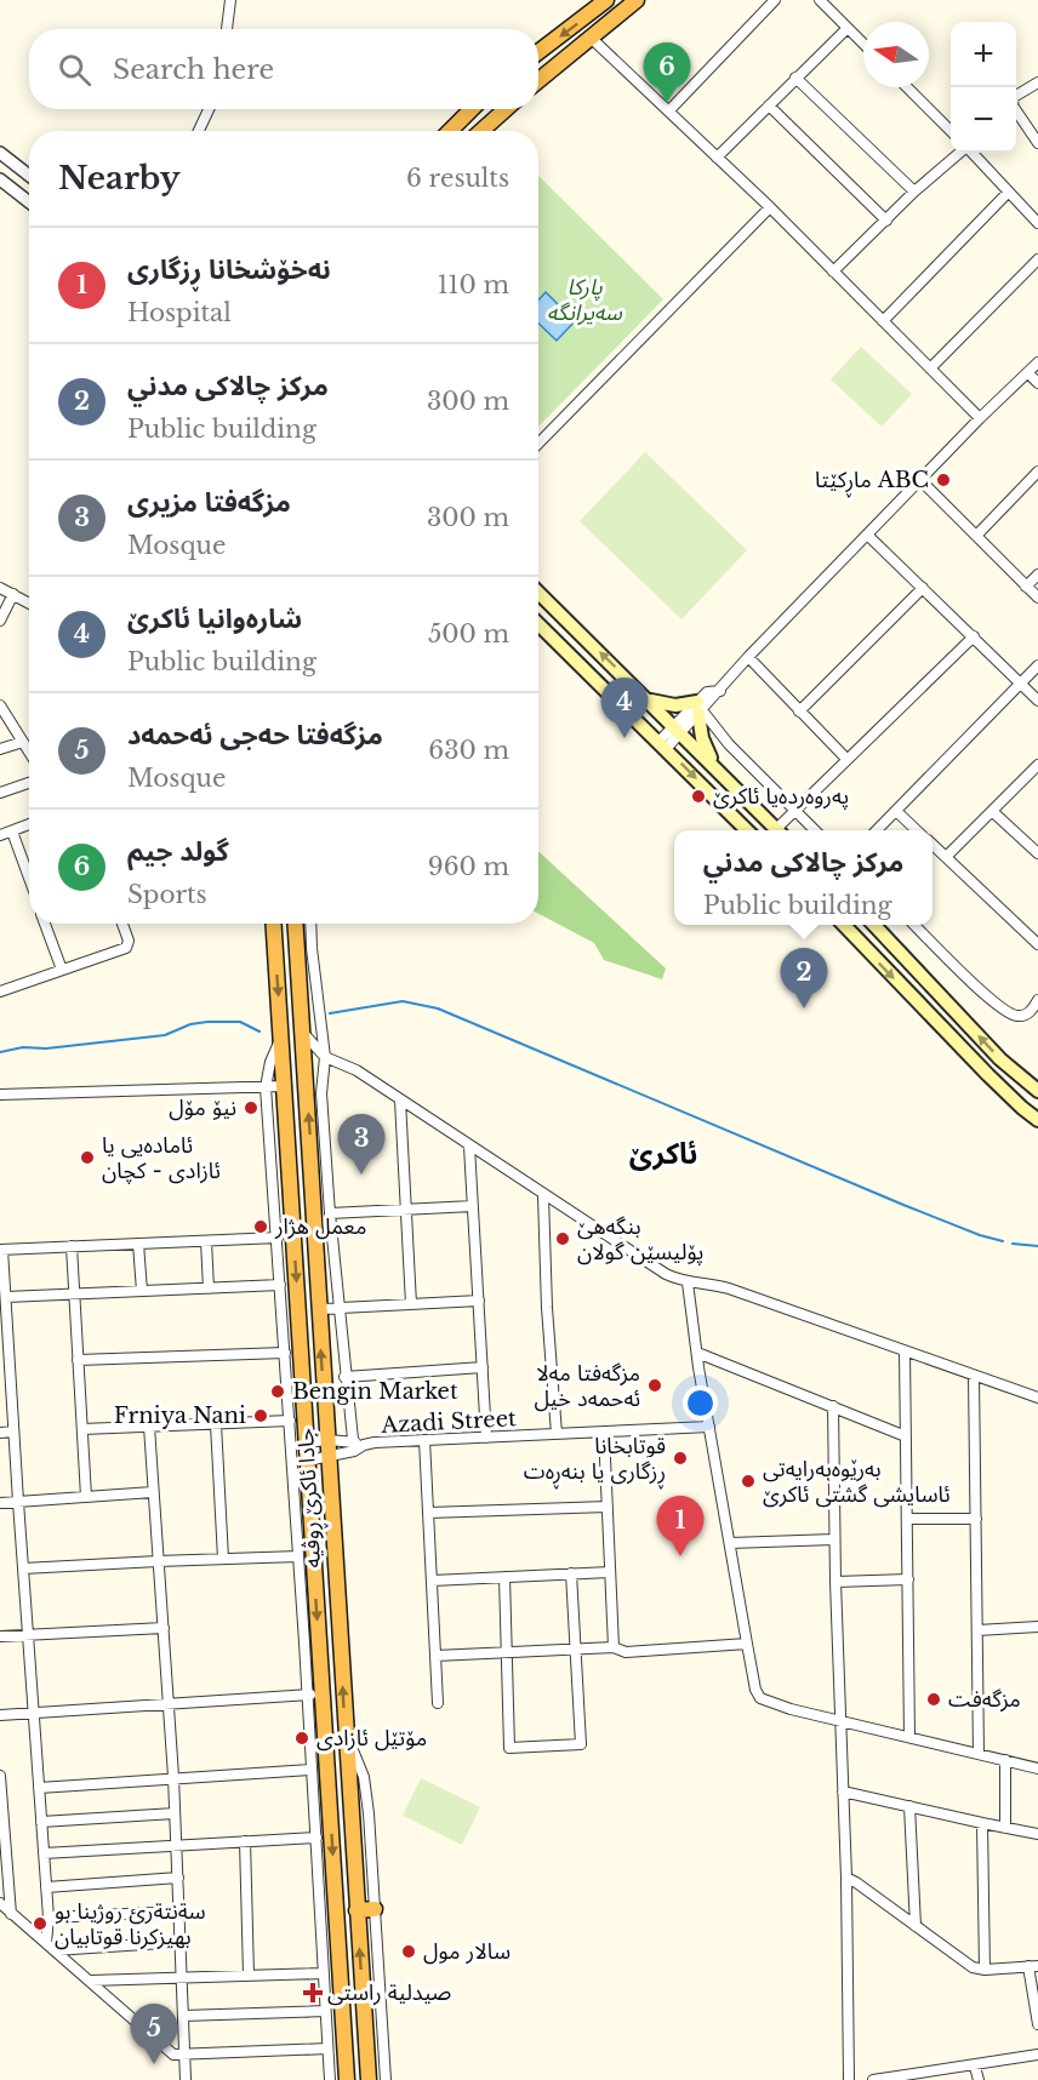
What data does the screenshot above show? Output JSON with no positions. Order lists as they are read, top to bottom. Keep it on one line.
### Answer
{"streets":{"highway":["جادا ئاکرێ ڕوڤیە"],"street":["Azadi Street"]},"crossings":[["Azadi Street","جادا ئاکرێ ڕوڤیە"]],"districts":["ئاکرێ"],"parks":["پارکا سەیرانگه"],"places":{"other":["ماڕکێتا ABC","پەروەردەیا ئاكرێ","نیۆ مۆل","ئامادەیی یا ئازادی - کچان","معمل هژار","بنگە‌ھێ پۆلیسێن گولان","مزگەفتا مەلا ئەحمەد خیل","Bengin Market","Frniya Nani","قوتابخانا ڕزگاری یا بنەڕەت","بەرێوەبەرایەتی ئاسایشی گشتی ئاکرێ","مزگەفت","مۆتێل ئازادی","سةنتةرئ روژينا بو بهيزكرنا قوتابيان","سالار مول"],"health":["صيدلية راستى"]},"north":"left","page":{"map_buttons":["+","−"],"search":"Search here","pins":["6","4","2","3","1","5"],"heading":["Nearby","6 results"],"list":[{"mark":"1","name":"نەخۆشخانا ڕزگاری","note":"Hospital","value":"110 m"},{"mark":"2","name":"مركز چالاکى مدني","note":"Public building","value":"300 m"},{"mark":"3","name":"مزگەفتا مزیری","note":"Mosque","value":"300 m"},{"mark":"4","name":"شارەوانیا ئاکرێ","note":"Public building","value":"500 m"},{"mark":"5","name":"مزگەفتا حەجی ئەحمەد","note":"Mosque","value":"630 m"},{"mark":"6","name":"گولد جیم","note":"Sports","value":"960 m"}],"popup":["مركز چالاکى مدني","Public building"]}}
